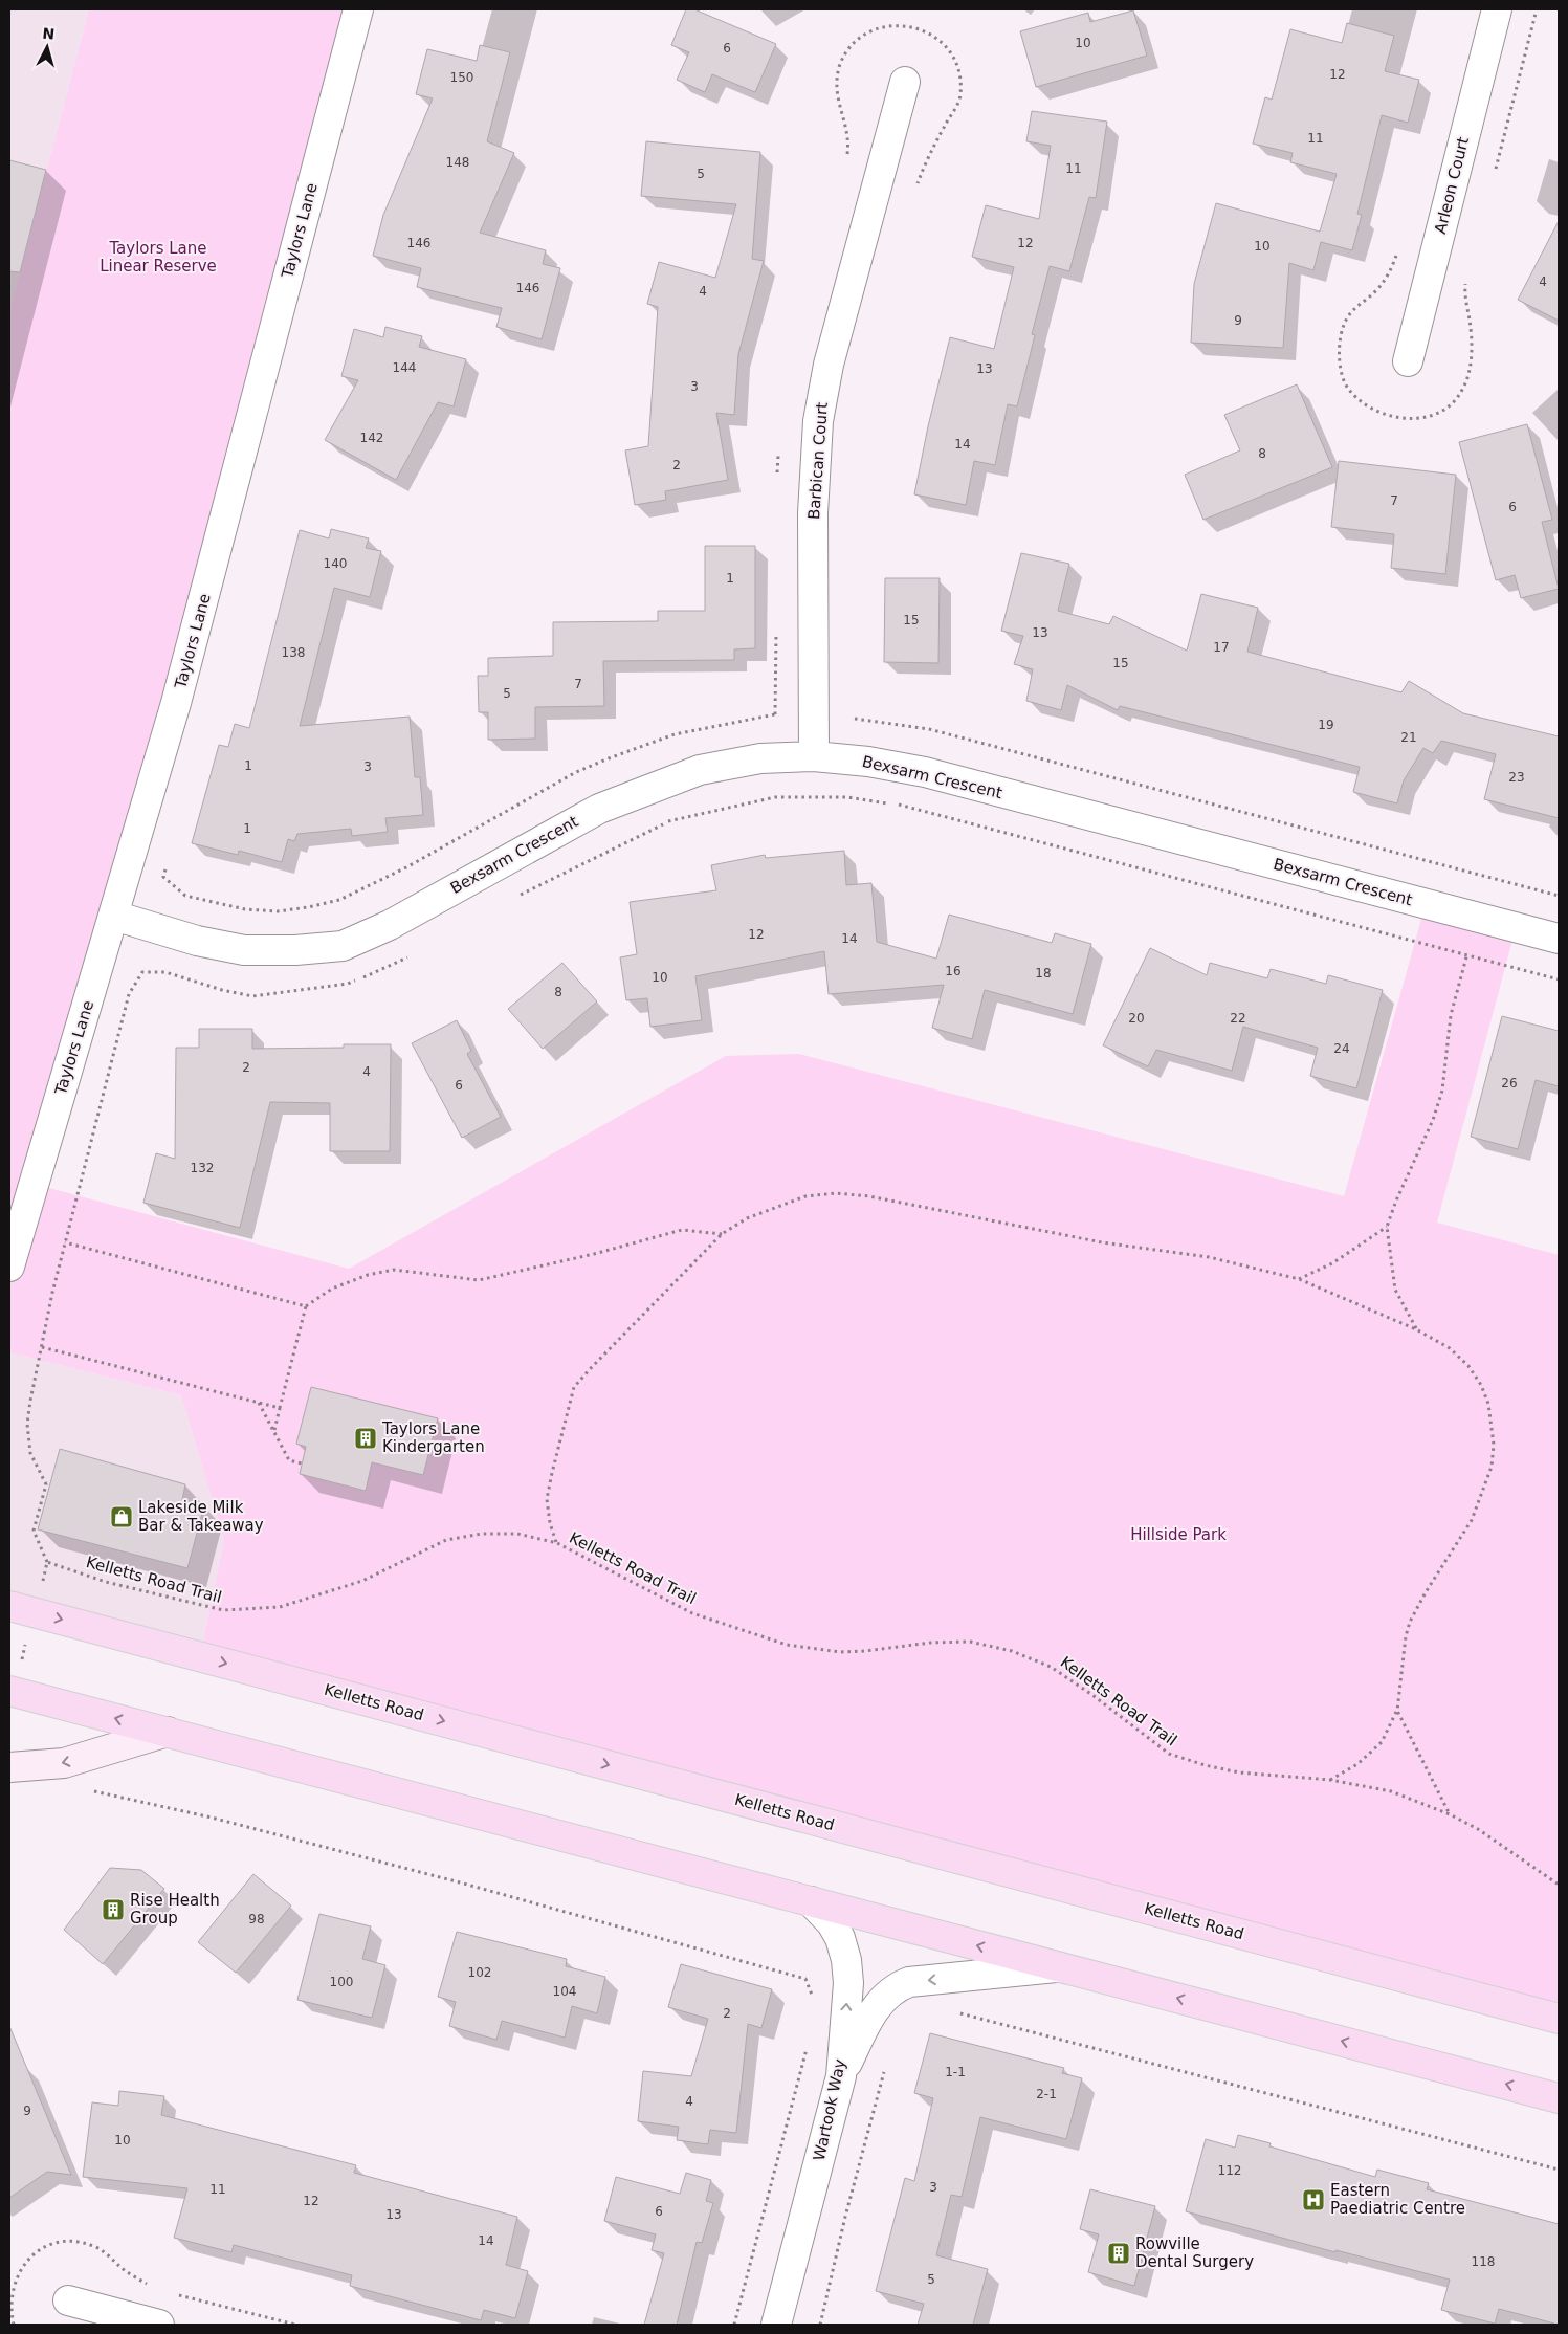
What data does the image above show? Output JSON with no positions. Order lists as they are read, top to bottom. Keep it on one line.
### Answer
{"streets":{"main road":["Kelletts Road"],"street":["Arleon Court","Taylors Lane","Barbican Court","Bexsarm Crescent","Wartook Way"],"path":["Kelletts Road Trail"]},"crossings":[["Taylors Lane","Bexsarm Crescent"],["Barbican Court","Bexsarm Crescent"]],"one_way":["Wartook Way"],"parks":["Taylors Lane Linear Reserve","Hillside Park"],"places":{"building":["Taylors Lane Kindergarten","Rise Health Group","Rowville Dental Surgery"],"shop":["Lakeside Milk Bar & Takeaway"],"hospital":["Eastern Paediatric Centre"]},"house_numbers":["10","6","12","150","11","148","11","5","146","12","10","4","146","4","9","144","13","3","142","14","8","2","7","6","140","1","15","13","17","138","15","7","5","19","21","1","3","23","1","12","14","16","18","10","8","20","22","24","2","4","26","6","132","98","102","100","104","2","1-1","2-1","4","9","10","112","3","11","12","6","13","14","118","5"],"north":"top"}
